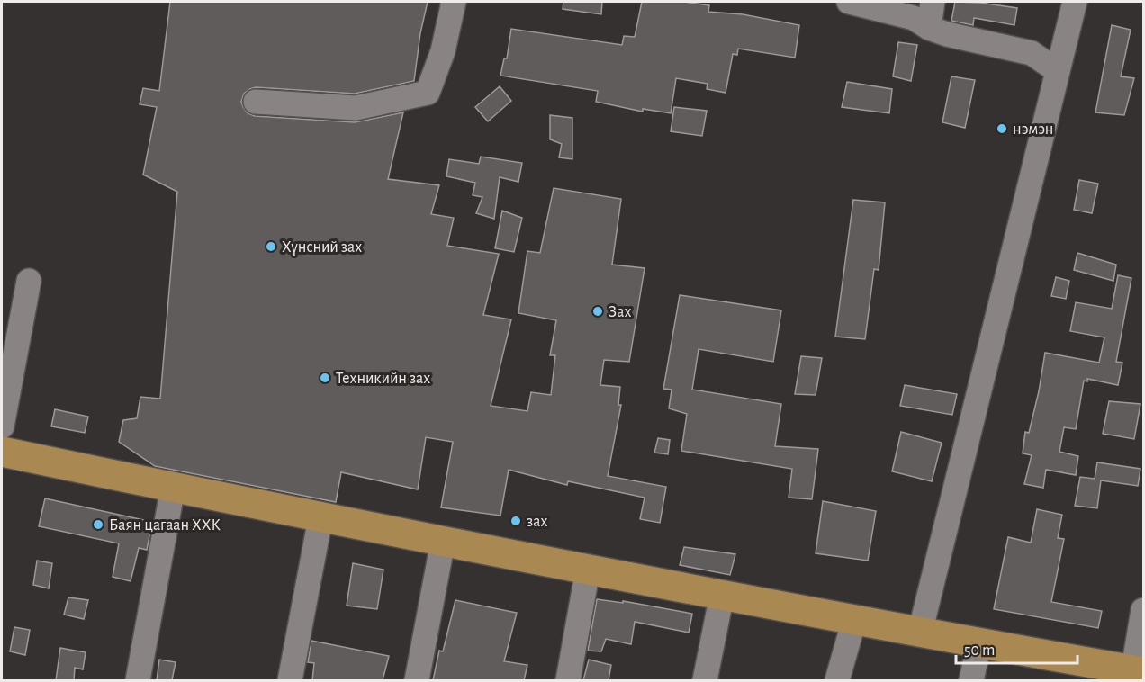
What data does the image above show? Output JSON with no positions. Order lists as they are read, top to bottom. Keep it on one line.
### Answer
{"places":["нэмэн","Хүнсний зах","Зах","Техникийн зах","зах","Баян цагаан ХХК"],"scale_bar":"50 m"}
